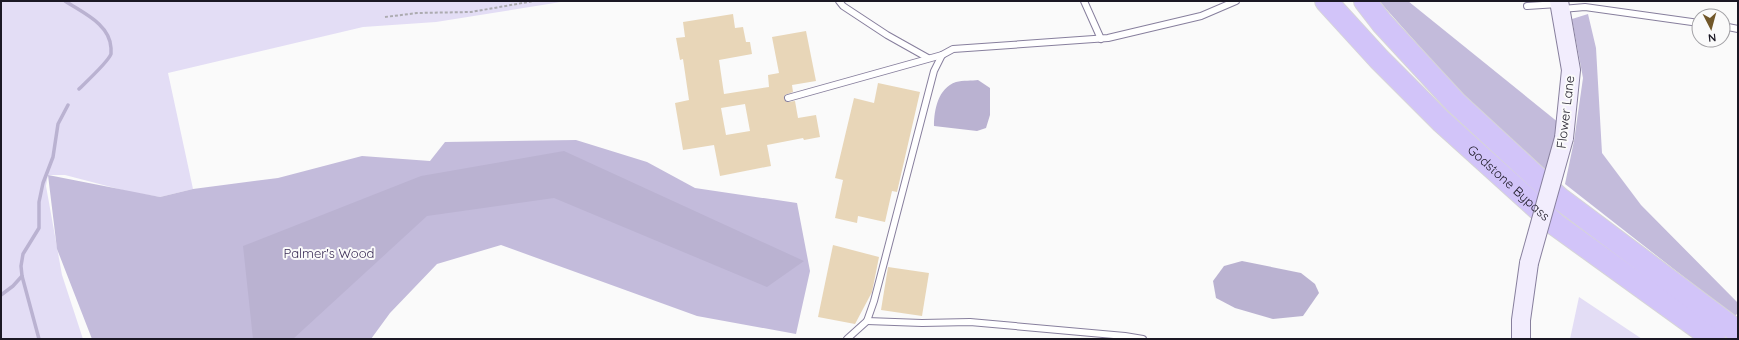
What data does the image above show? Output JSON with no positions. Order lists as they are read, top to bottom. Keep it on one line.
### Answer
{"streets":{"highway":["Godstone Bypass"],"street":["Flower Lane"]},"parks":["Palmer's Wood"],"north":"bottom"}
